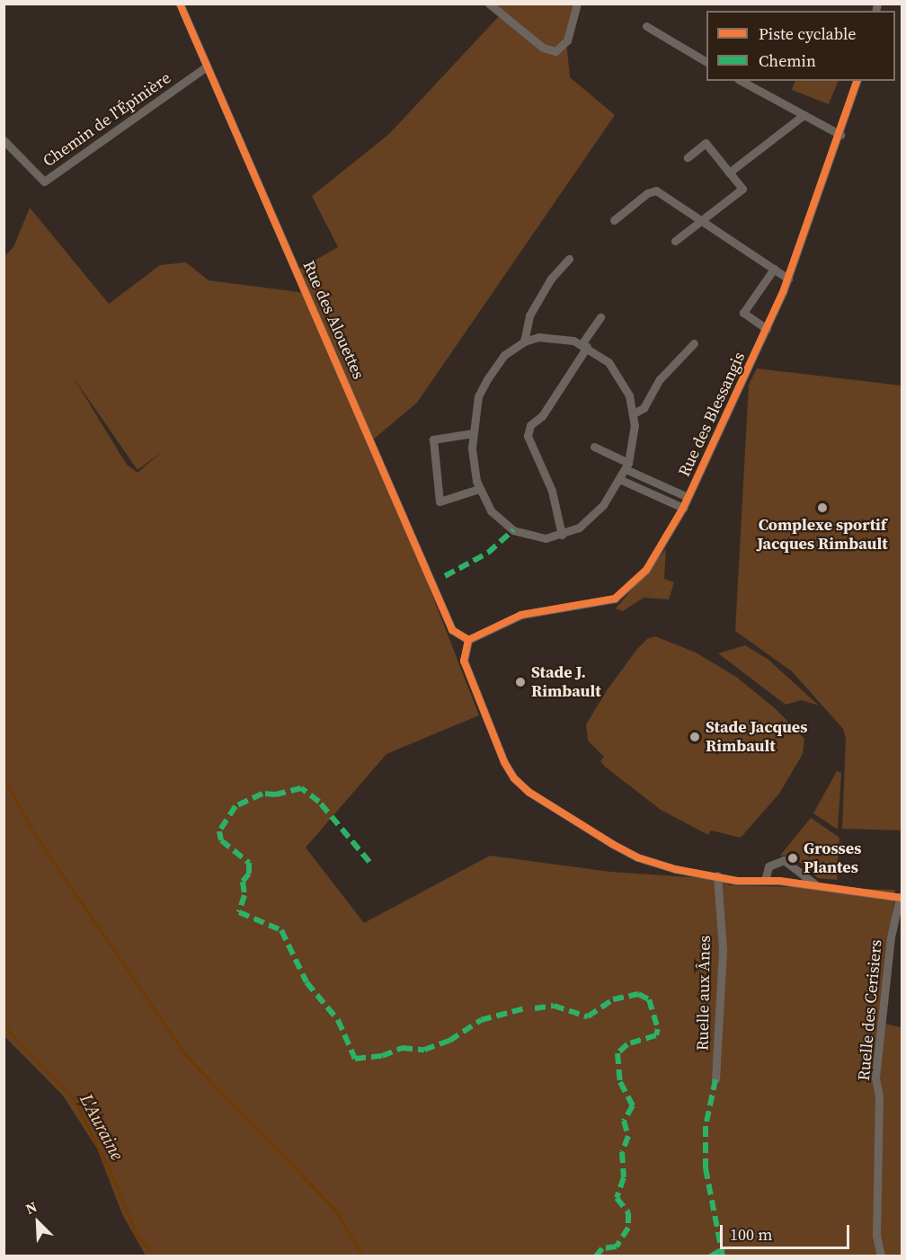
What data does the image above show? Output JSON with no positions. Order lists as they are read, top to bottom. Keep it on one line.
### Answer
{"streets":{"street":["Chemin de l'Épinière","Rue des Alouettes","Rue des Blessangis","Ruelle aux Ânes","Ruelle des Cerisiers"]},"crossings":[["Chemin de l'Épinière","Rue des Alouettes"],["Rue des Alouettes","Rue des Blessangis"]],"water":["L'Auraine"],"places":["Complexe sportif Jacques Rimbault","Stade J. Rimbault","Stade Jacques Rimbault","Grosses Plantes"],"legend":["Piste cyclable","Chemin"],"scale_bar":"100 m","north":"top left"}
